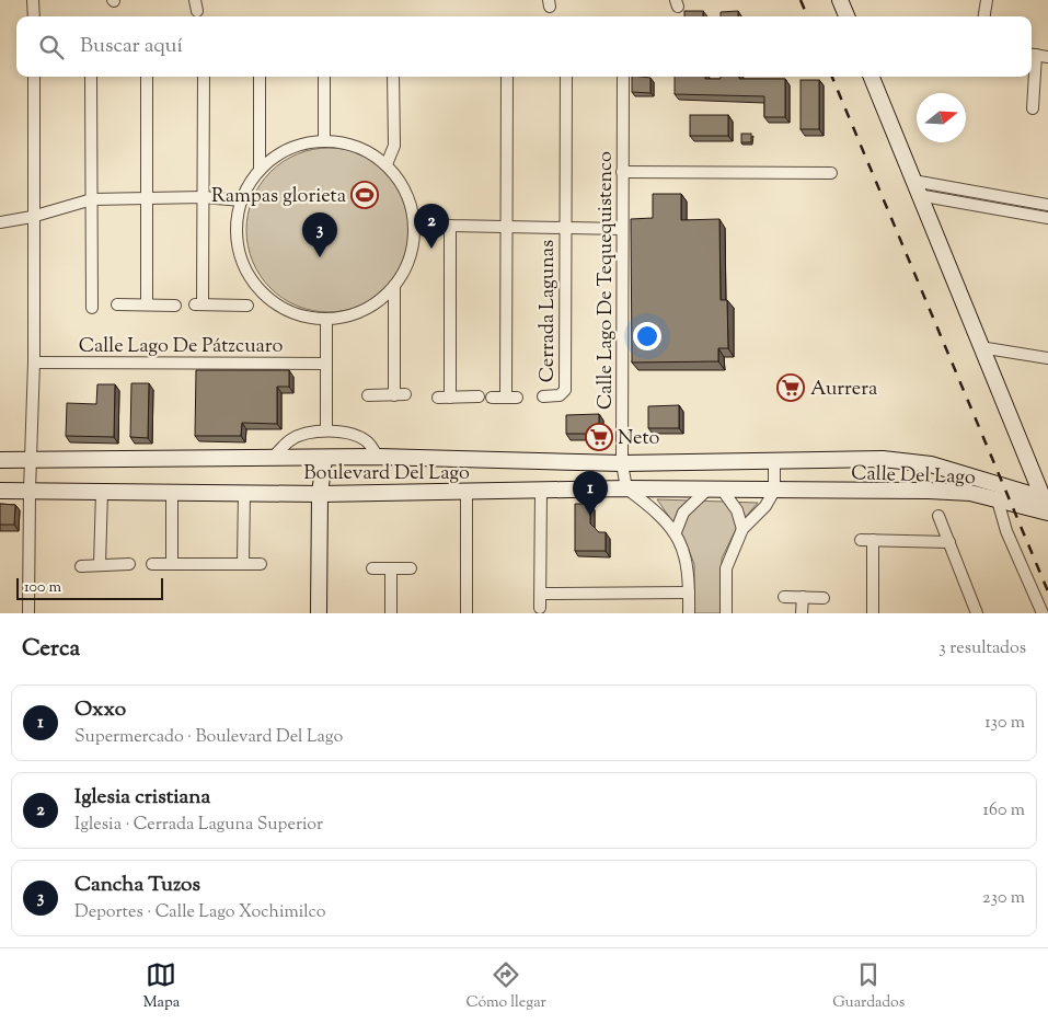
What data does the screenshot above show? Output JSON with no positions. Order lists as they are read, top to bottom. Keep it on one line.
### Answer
{"streets":{"street":["Calle Lago De Tequequistenco","Cerrada Lagunas","Calle Lago De Pátzcuaro","Boulevard Del Lago","Calle Del Lago"]},"crossings":[["Calle Lago De Tequequistenco","Boulevard Del Lago"],["Boulevard Del Lago","Calle Del Lago"]],"places":{"sports":["Rampas glorieta"],"supermarket":["Aurrera","Neto"]},"scale_bar":"100 m","north":"right","page":{"search":"Buscar aquí","pins":["2","3","1"],"scale":"100 m","heading":["Cerca","3 resultados"],"list":[{"mark":"1","name":"Oxxo","note":"Supermercado · Boulevard Del Lago","value":"130 m"},{"mark":"2","name":"Iglesia cristiana","note":"Iglesia · Cerrada Laguna Superior","value":"160 m"},{"mark":"3","name":"Cancha Tuzos","note":"Deportes · Calle Lago Xochimilco","value":"230 m"}],"nav":["Mapa","Cómo llegar","Guardados"]}}
